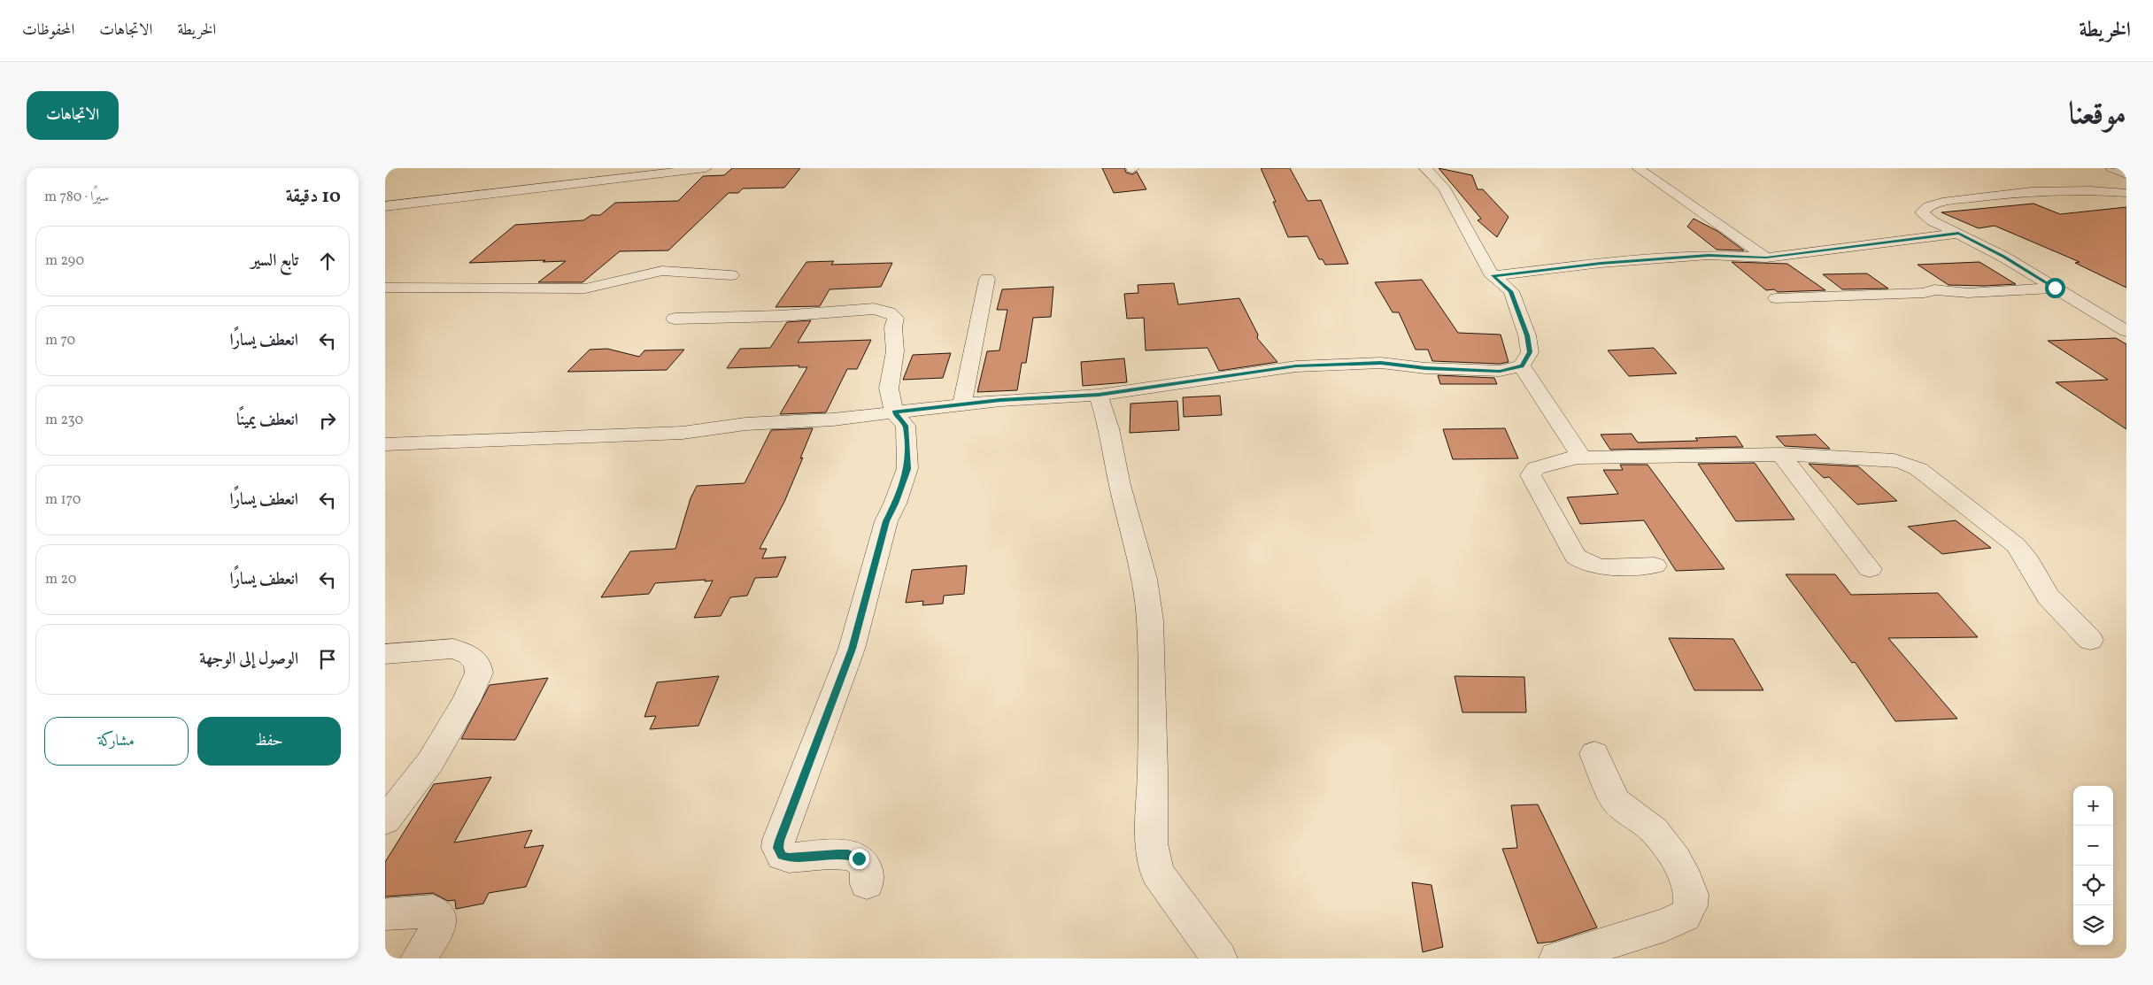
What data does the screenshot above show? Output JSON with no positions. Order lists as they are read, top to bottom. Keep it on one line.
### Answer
{"page":{"header":"الخريطة","nav":["الخريطة","الاتجاهات","المحفوظات"],"title":"موقعنا","buttons":["الاتجاهات",["حفظ","مشاركة"]],"heading":["10 دقيقة","سيرًا · 780 m"],"list":[["تابع السير","290 m"],["انعطف يسارًا","70 m"],["انعطف يمينًا","230 m"],["انعطف يسارًا","170 m"],["انعطف يسارًا","20 m"],"الوصول إلى الوجهة"],"map_buttons":["+","−"]}}
